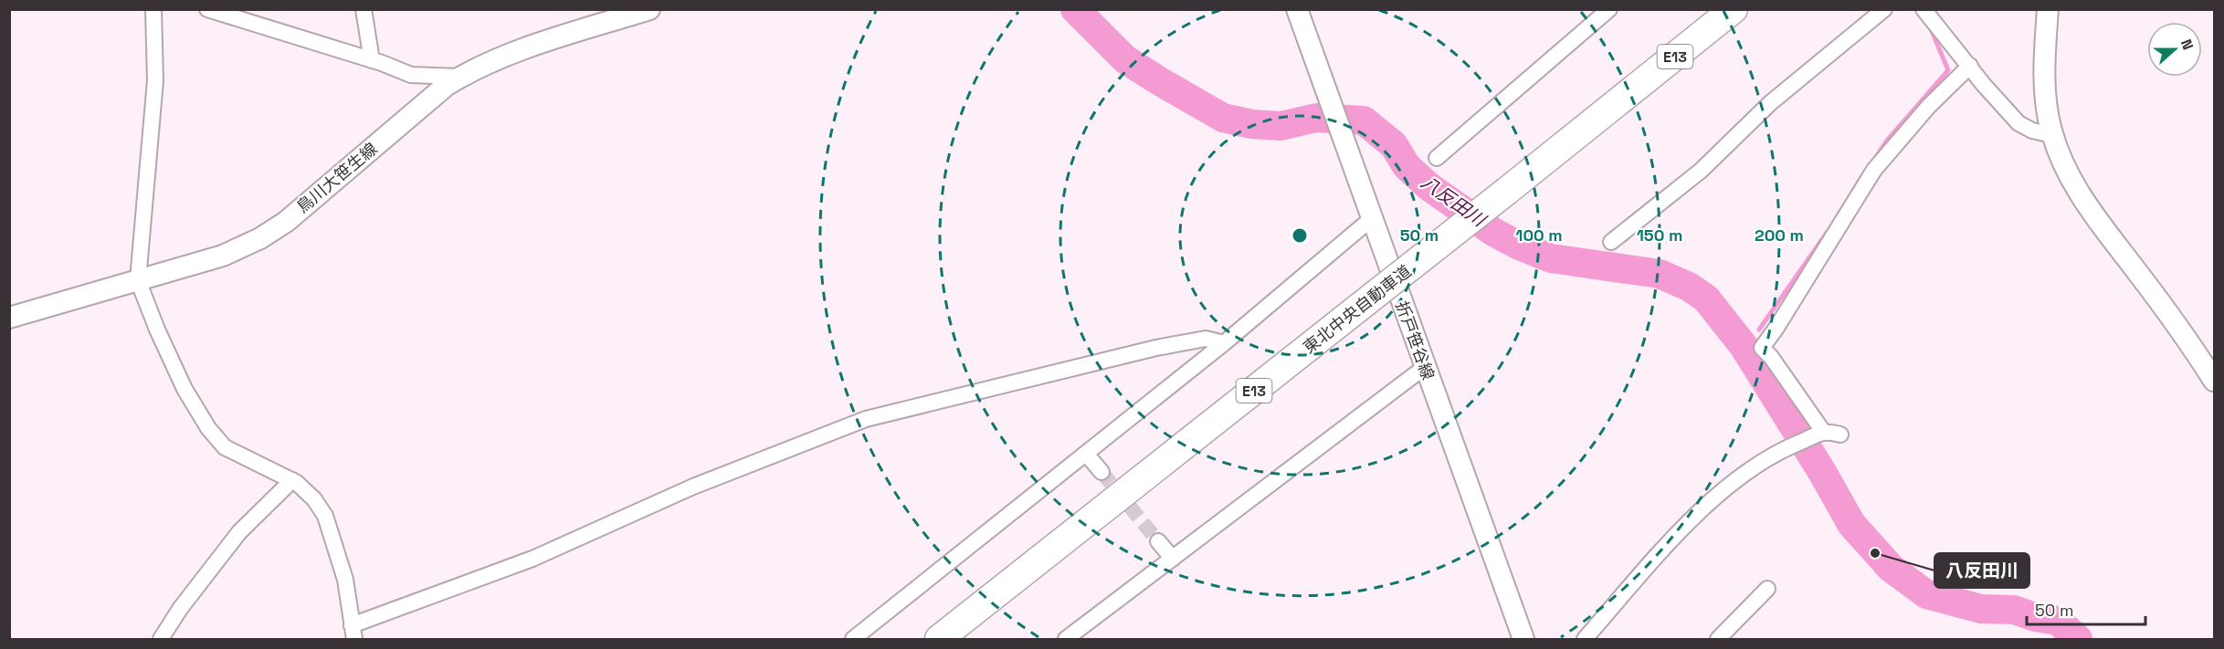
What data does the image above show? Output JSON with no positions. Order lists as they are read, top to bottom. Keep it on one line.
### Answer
{"streets":{"highway":["E13","東北中央自動車道"],"street":["鳥川大笹生線","折戸笹谷線"]},"water":["八反田川"],"places":["八反田川"],"scale_bar":"50 m","north":"right","rings":["50 m","100 m","150 m","200 m"]}
